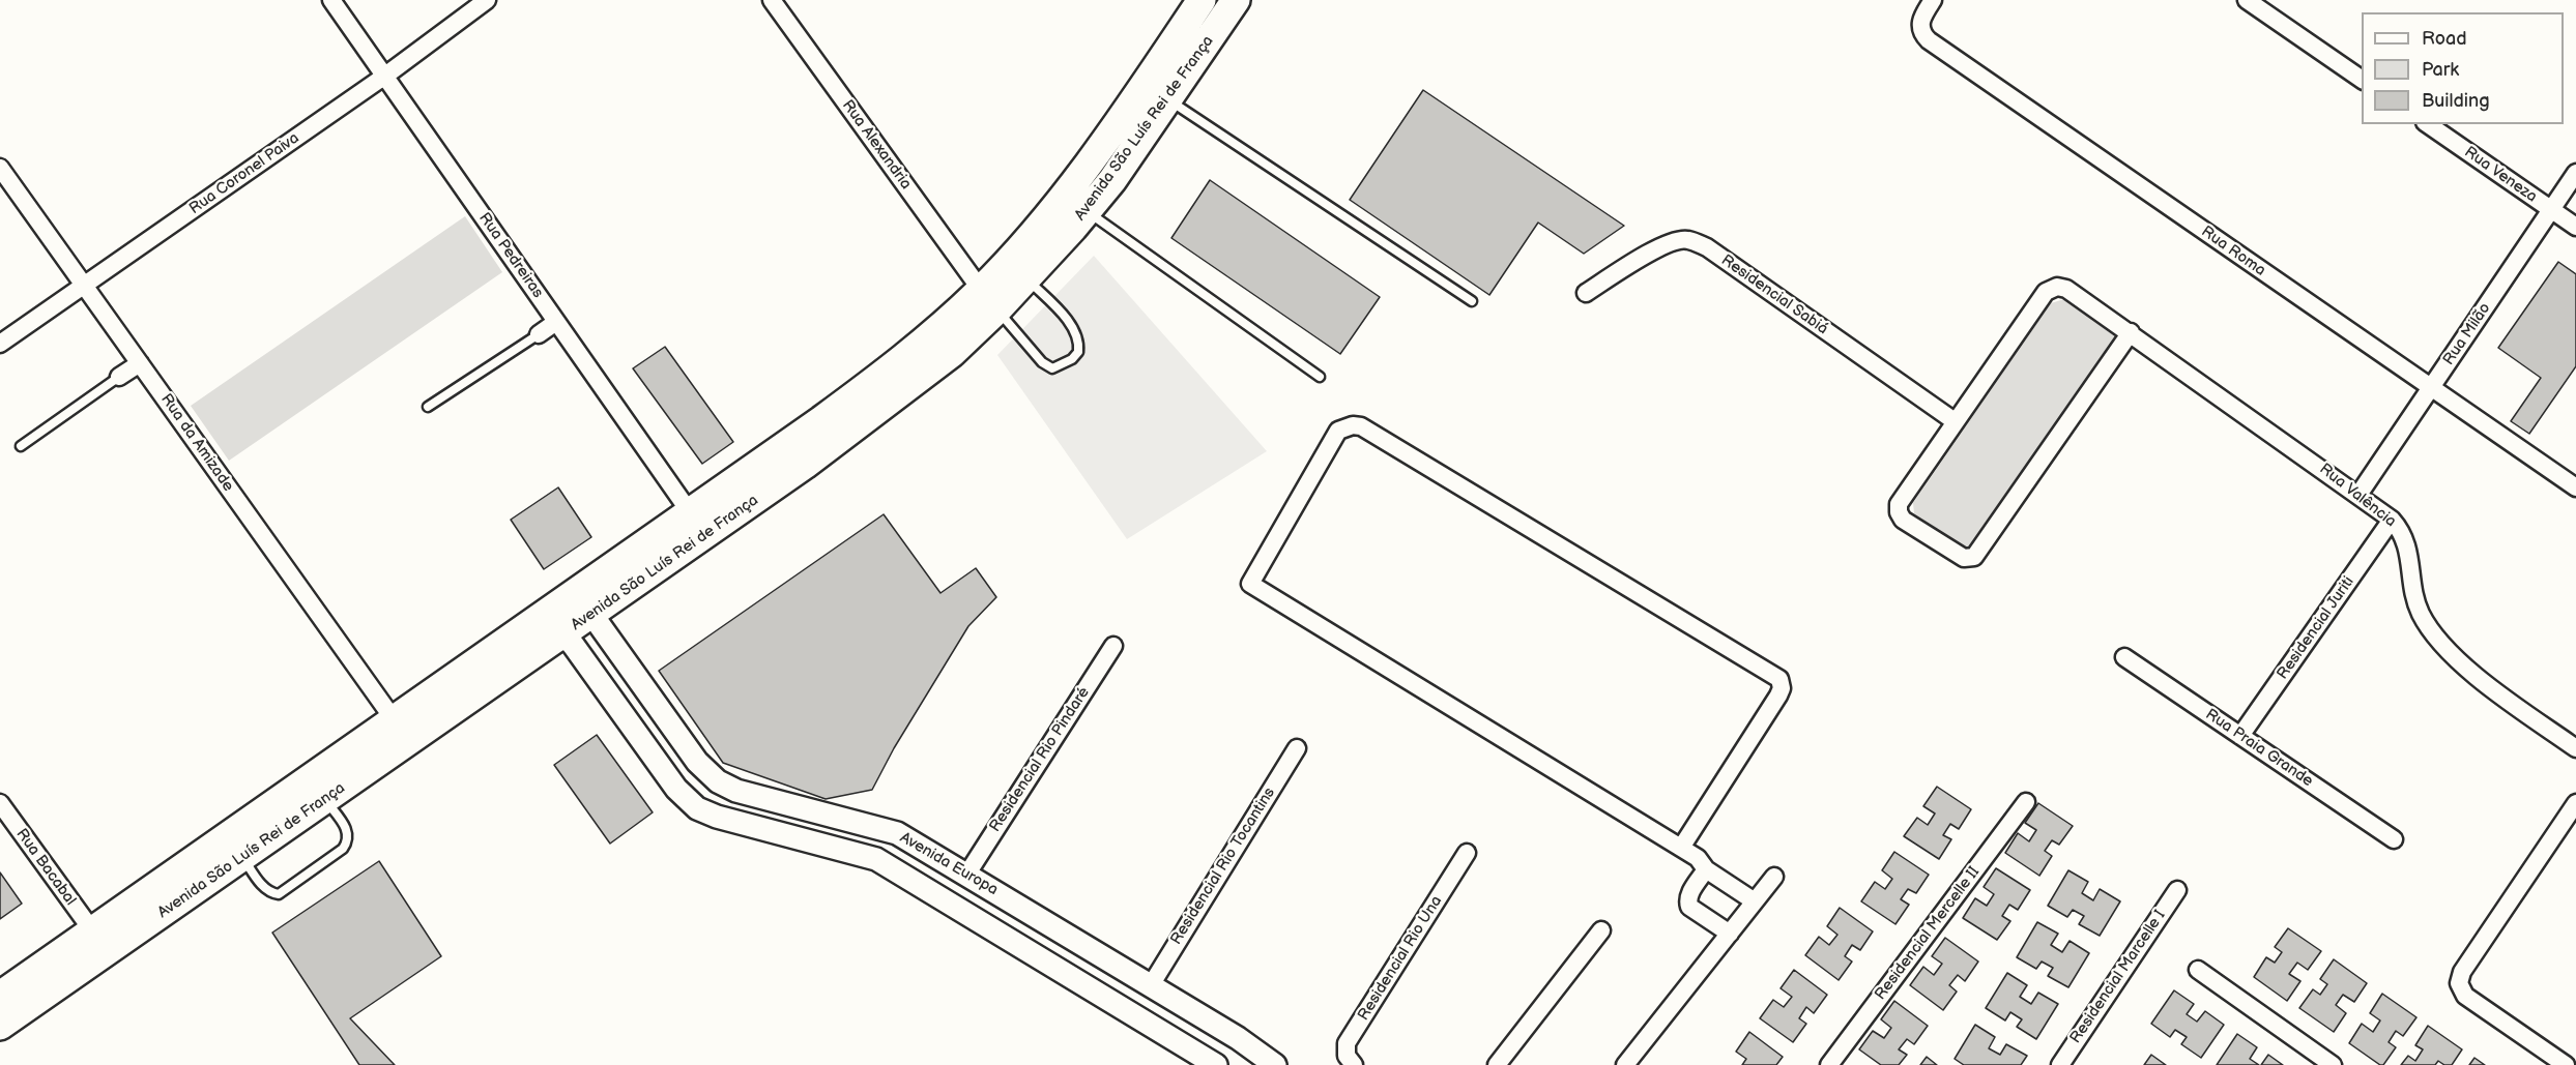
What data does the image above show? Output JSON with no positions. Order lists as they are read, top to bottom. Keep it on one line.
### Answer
{"streets":{"main road":["Avenida São Luís Rei de França"],"street":["Rua Alexandria","Rua Coronel Paiva","Rua Veneza","Rua Roma","Rua Pedreiras","Residencial Sabiá","Rua Milão","Rua da Amizade","Rua Valência","Residencial Juriti","Rua Praia Grande","Residencial Rio Pindaré","Avenida Europa","Residencial Rio Tocantins","Rua Bacabal","Residencial Mercelle II","Residencial Rio Una","Residencial Marcelle I"]},"crossings":[["Avenida São Luís Rei de França","Rua Alexandria"],["Avenida São Luís Rei de França","Rua Pedreiras"],["Avenida São Luís Rei de França","Rua da Amizade"],["Avenida São Luís Rei de França","Avenida Europa"],["Avenida São Luís Rei de França","Rua Bacabal"],["Rua Coronel Paiva","Rua Pedreiras"],["Rua Coronel Paiva","Rua da Amizade"],["Rua Veneza","Rua Milão"],["Rua Roma","Rua Milão"],["Residencial Sabiá","Rua Valência"],["Rua Milão","Rua Valência"],["Rua Valência","Residencial Juriti"],["Residencial Juriti","Rua Praia Grande"],["Residencial Rio Pindaré","Avenida Europa"],["Avenida Europa","Residencial Rio Tocantins"]],"legend":["Road","Park","Building"]}
